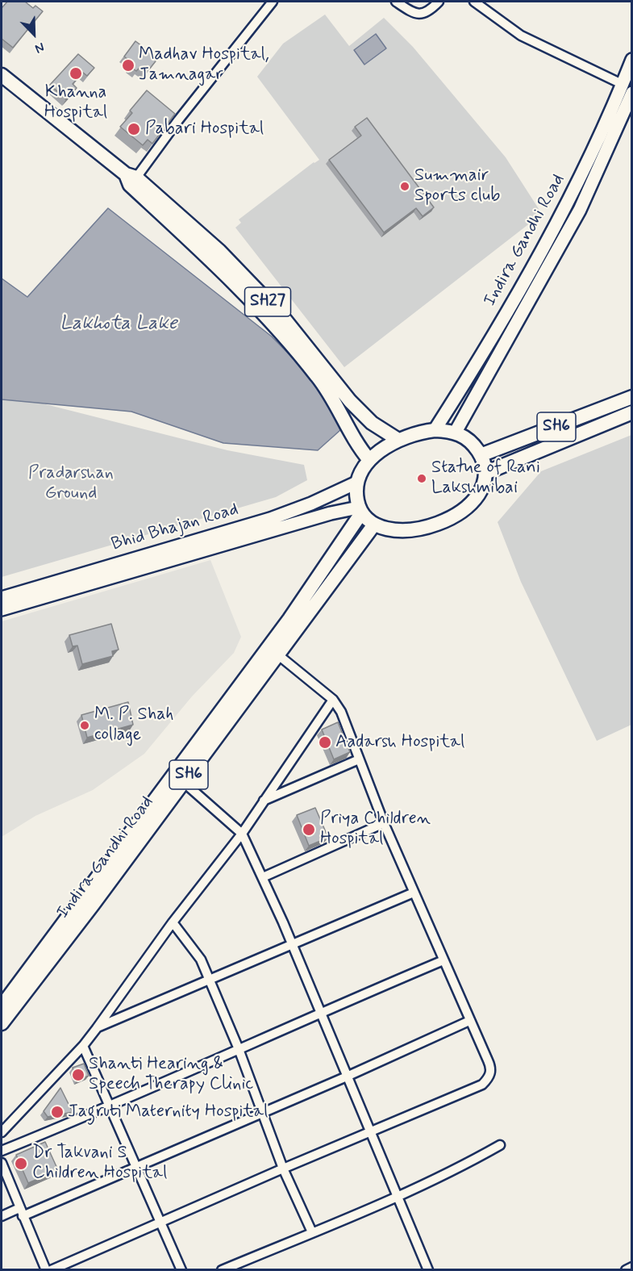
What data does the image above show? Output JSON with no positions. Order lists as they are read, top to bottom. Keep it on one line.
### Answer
{"streets":{"main road":["Indira Gandhi Road","SH27","SH6","Bhid Bhajan Road"]},"crossings":[["Indira Gandhi Road","SH27"],["Indira Gandhi Road","SH6"],["Indira Gandhi Road","Bhid Bhajan Road"],["SH27","SH6"],["SH27","Bhid Bhajan Road"],["SH6","Bhid Bhajan Road"]],"water":["Lakhota Lake"],"parks":["Pradarshan Ground"],"places":["Madhav Hospital, Jamnagar","Khanna Hospital","Pabari Hospital","Summair Sports club","Statue of Rani Lakshmibai","M. P. Shah collage","Aadarsh Hospital","Priya Children Hospital","Shanti Hearing & Speech Therapy Clinic","Jagruti Maternity Hospital","Dr Takvani S Children Hospital"],"north":"bottom right"}
